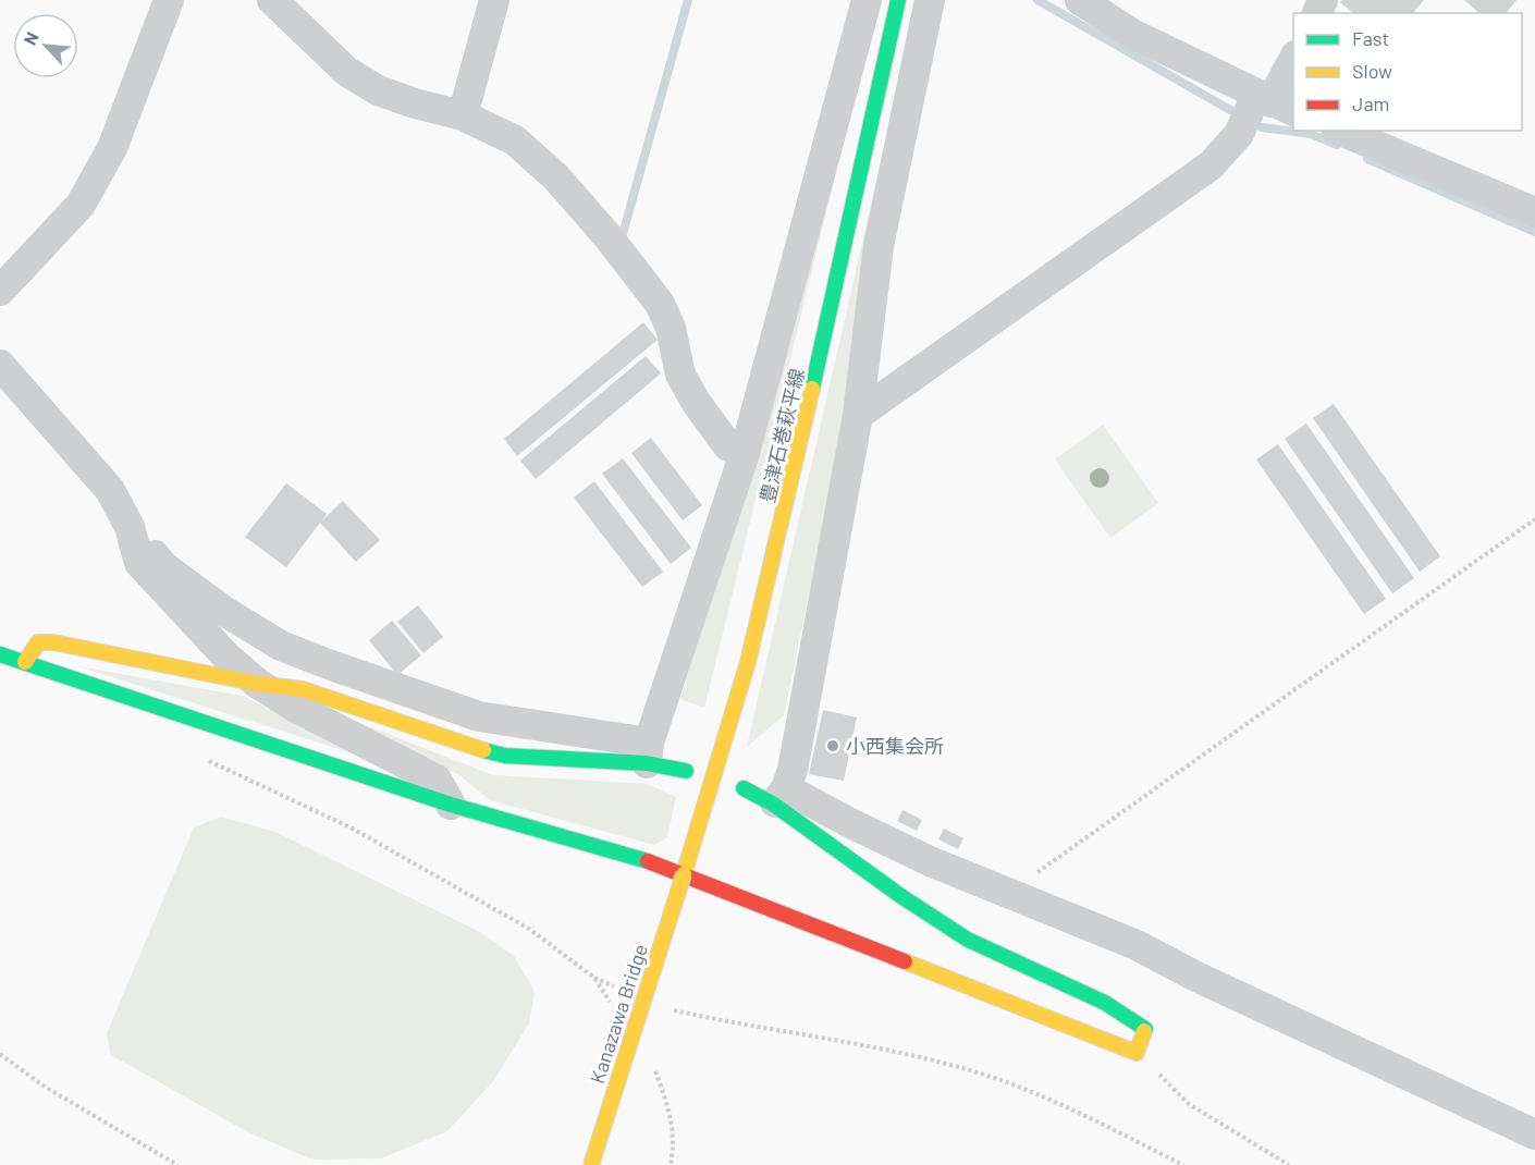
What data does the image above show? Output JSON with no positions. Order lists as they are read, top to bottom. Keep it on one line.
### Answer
{"streets":{"street":["豊津石巻萩平線","Kanazawa Bridge"]},"crossings":[["豊津石巻萩平線","Kanazawa Bridge"]],"places":["小西集会所"],"legend":["Fast","Slow","Jam"],"north":"top left"}
